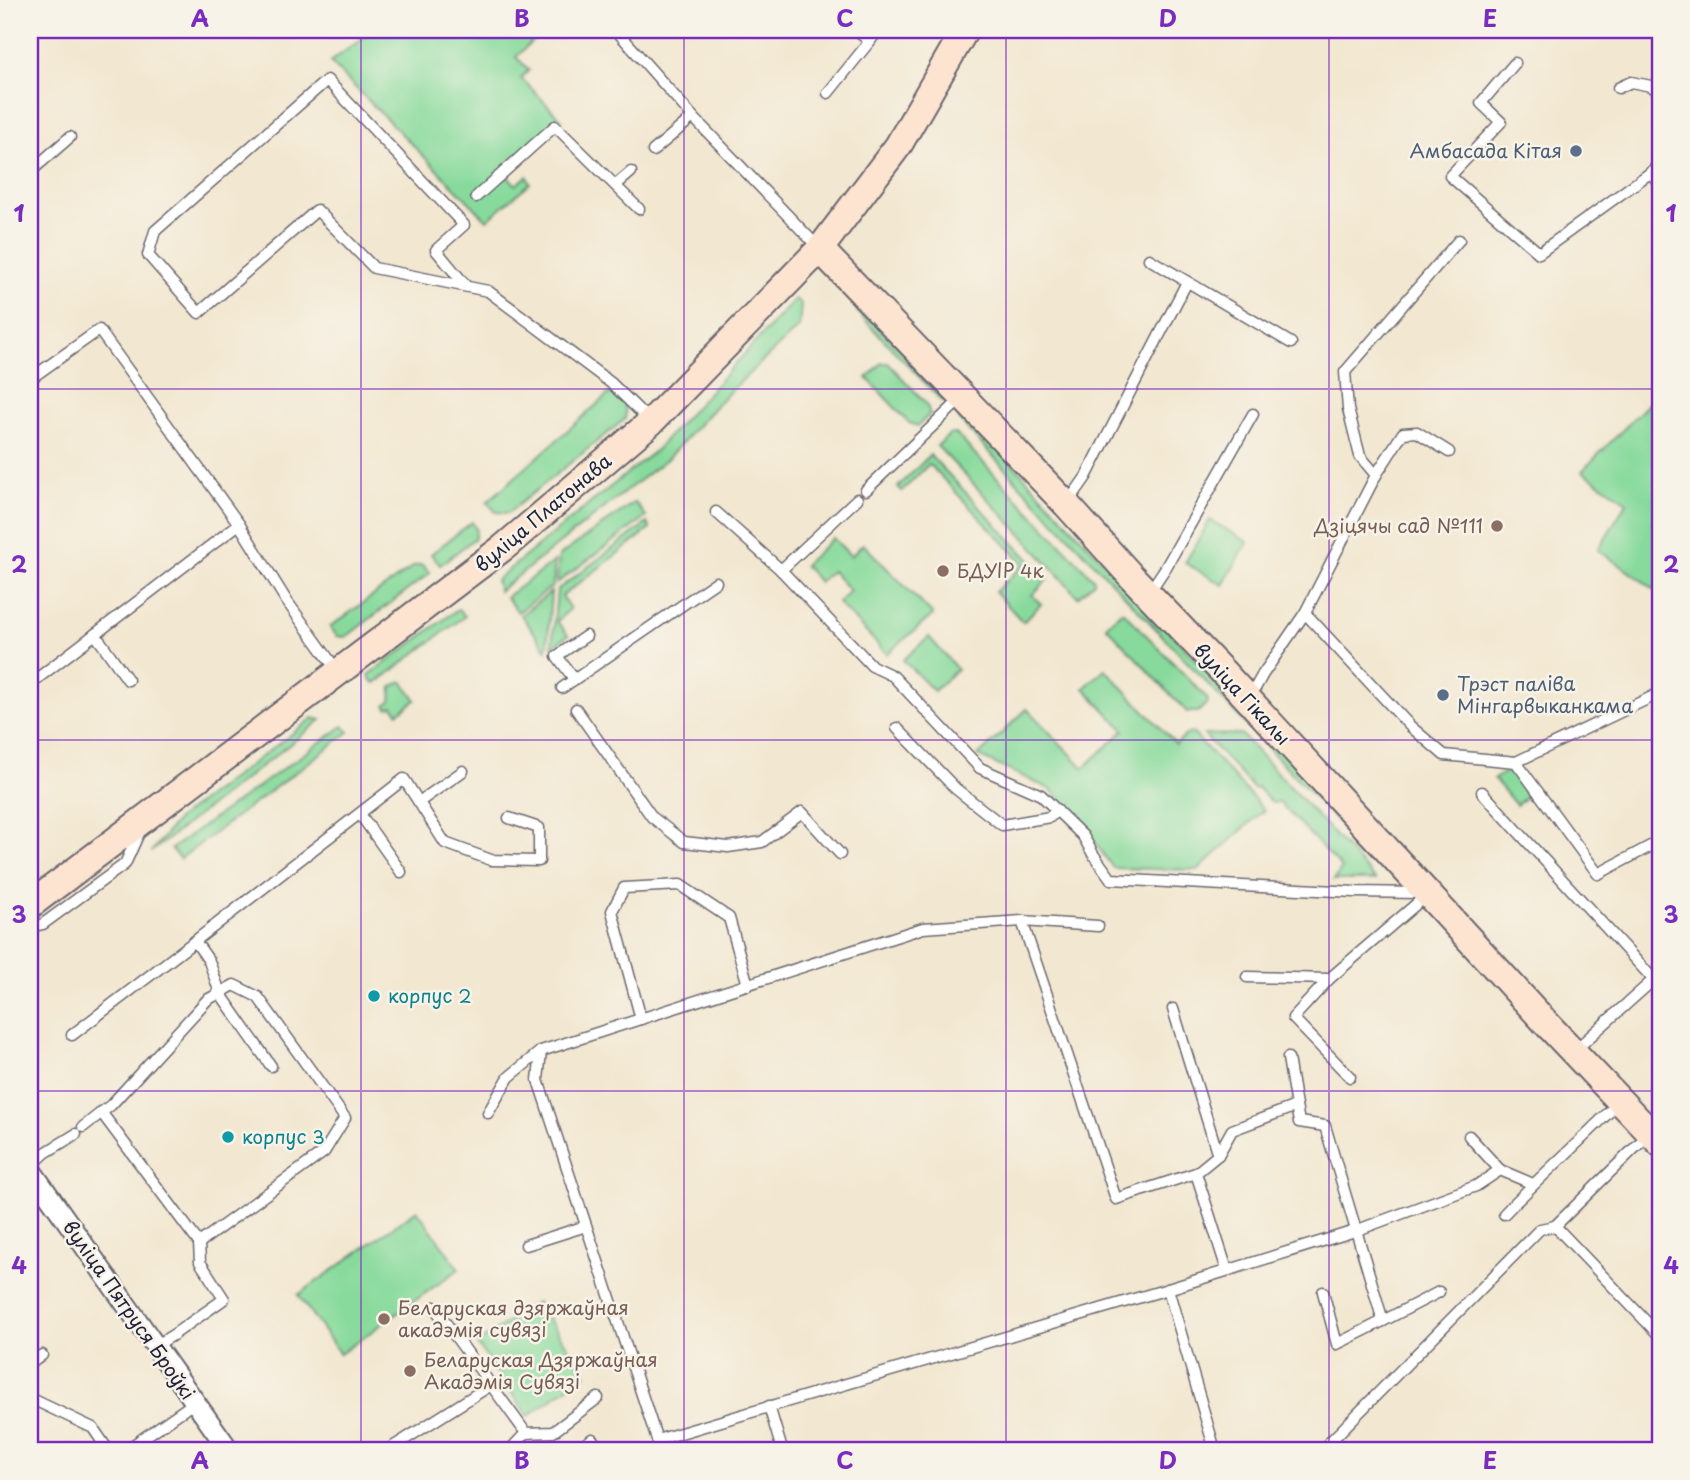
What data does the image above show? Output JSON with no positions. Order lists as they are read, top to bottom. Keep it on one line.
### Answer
{"streets":{"main road":["вуліца Платонава","вуліца Гікалы"],"street":["вуліца Пятруся Броўкі"]},"crossings":[["вуліца Платонава","вуліца Гікалы"]],"places":["Амбасада Кітая","Дзіцячы сад №111","БДУІР 4к","Трэст паліва Мінгарвыканкама","корпус 2","корпус 3","Беларуская дзяржаўная акадэмія сувязі","Беларуская Дзяржаўная Акадэмія Сувязі"],"grid":{"columns":["A","B","C","D","E"],"rows":["1","2","3","4"]}}
